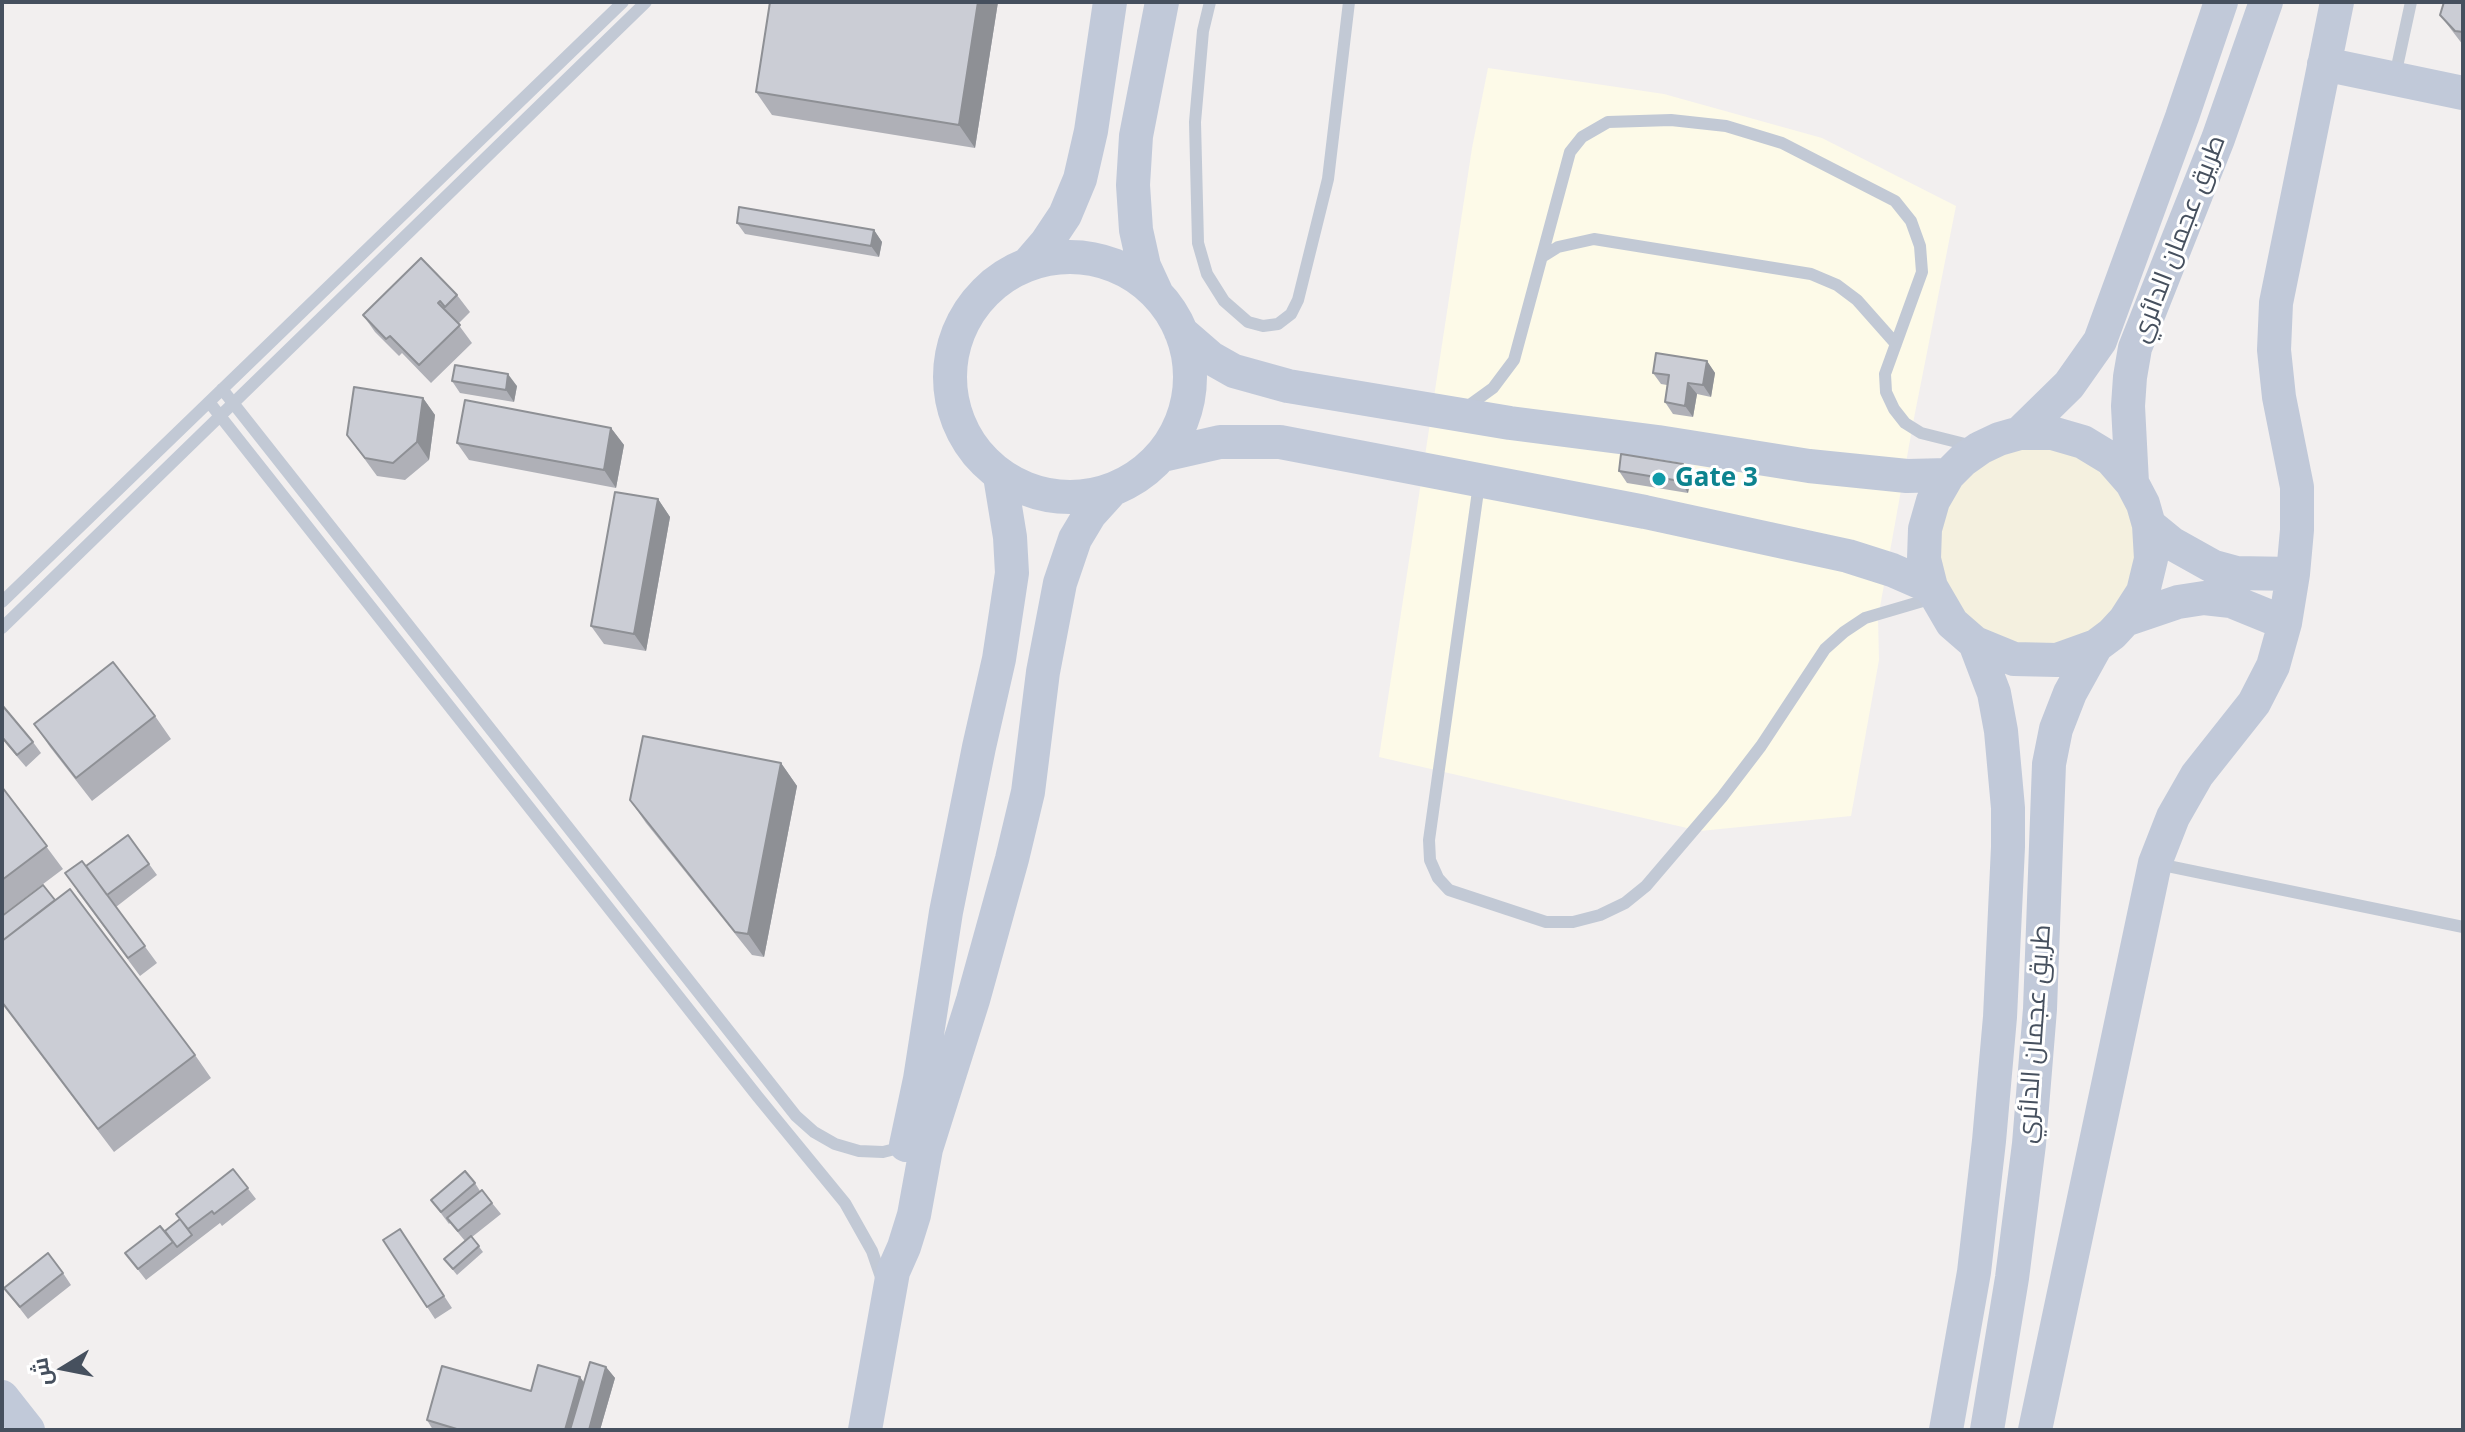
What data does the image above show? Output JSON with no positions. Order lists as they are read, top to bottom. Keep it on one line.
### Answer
{"streets":{"street":["طريق عجمان الدائري"]},"places":["Gate 3"],"north":"left"}
